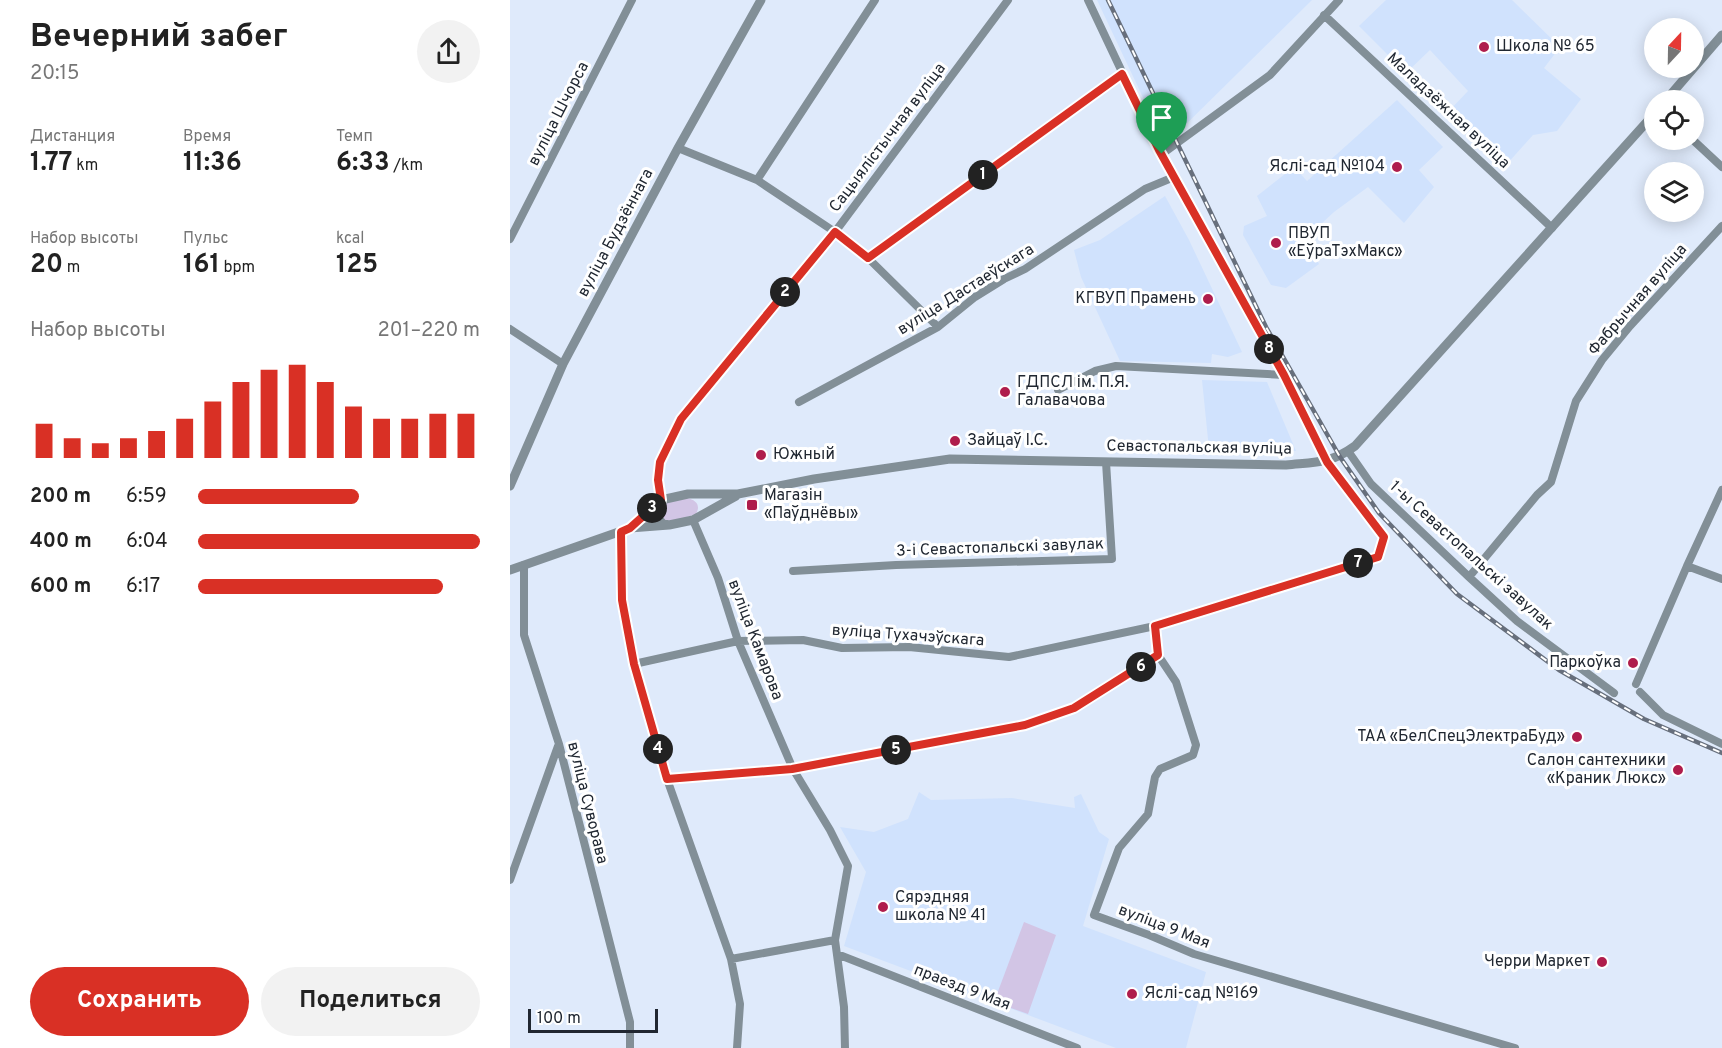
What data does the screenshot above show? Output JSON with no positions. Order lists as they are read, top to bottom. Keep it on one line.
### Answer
{"streets":{"street":["Маладзёжная вуліца","вуліца Шчорса","Сацыялістычная вуліца","вуліца Будзённага","вуліца Дастаеўскага","Фабрычная вуліца","Севастопальская вуліца","3-і Севастопальскі завулак","1-ы Севастопальскі завулак","вуліца Тухачэўскага","вуліца Камарова","вуліца Суворава","вуліца 9 Мая","праезд 9 Мая"]},"crossings":[["Маладзёжная вуліца","Севастопальская вуліца"],["Сацыялістычная вуліца","Севастопальская вуліца"],["Сацыялістычная вуліца","вуліца Камарова"],["Фабрычная вуліца","1-ы Севастопальскі завулак"],["Севастопальская вуліца","3-і Севастопальскі завулак"],["Севастопальская вуліца","1-ы Севастопальскі завулак"],["Севастопальская вуліца","вуліца Тухачэўскага"],["Севастопальская вуліца","вуліца Камарова"],["Севастопальская вуліца","вуліца Суворава"],["вуліца Тухачэўскага","вуліца Камарова"],["вуліца Тухачэўскага","вуліца 9 Мая"],["вуліца Камарова","праезд 9 Мая"]],"places":{"other":["Школа № 65","Яслі-сад №104","ПВУП «ЕўраТэхМакс»","КГВУП Прамень","ГДПСЛ ім. П.Я. Галавачова","Зайцаў І.С.","Южный","Паркоўка","ТАА «БелСпецЭлектраБуд»","Салон сантехники «Краник Люкс»","Сярэдняя школа № 41","Черри Маркет","Яслі-сад №169"],"transit":["Магазін «Паўднёвы»"]},"scale_bar":"100 m","north":"top","page":{"heading":["Вечерний забег","20:15"],"stats":[["Дистанция","1.77 km"],["Время","11:36"],["Темп","6:33 /km"],["Набор высоты","20 m"],["Пульс","161 bpm"],["kcal","125"]],"pins":["1","2","8","3","7","6","4","5"],"chart":["Набор высоты","201–220 m"],"list":[{"name":"200 m","note":"6:59"},{"name":"400 m","note":"6:04"},{"name":"600 m","note":"6:17"}],"buttons":["Сохранить","Поделиться"],"scale":"100 m"}}
